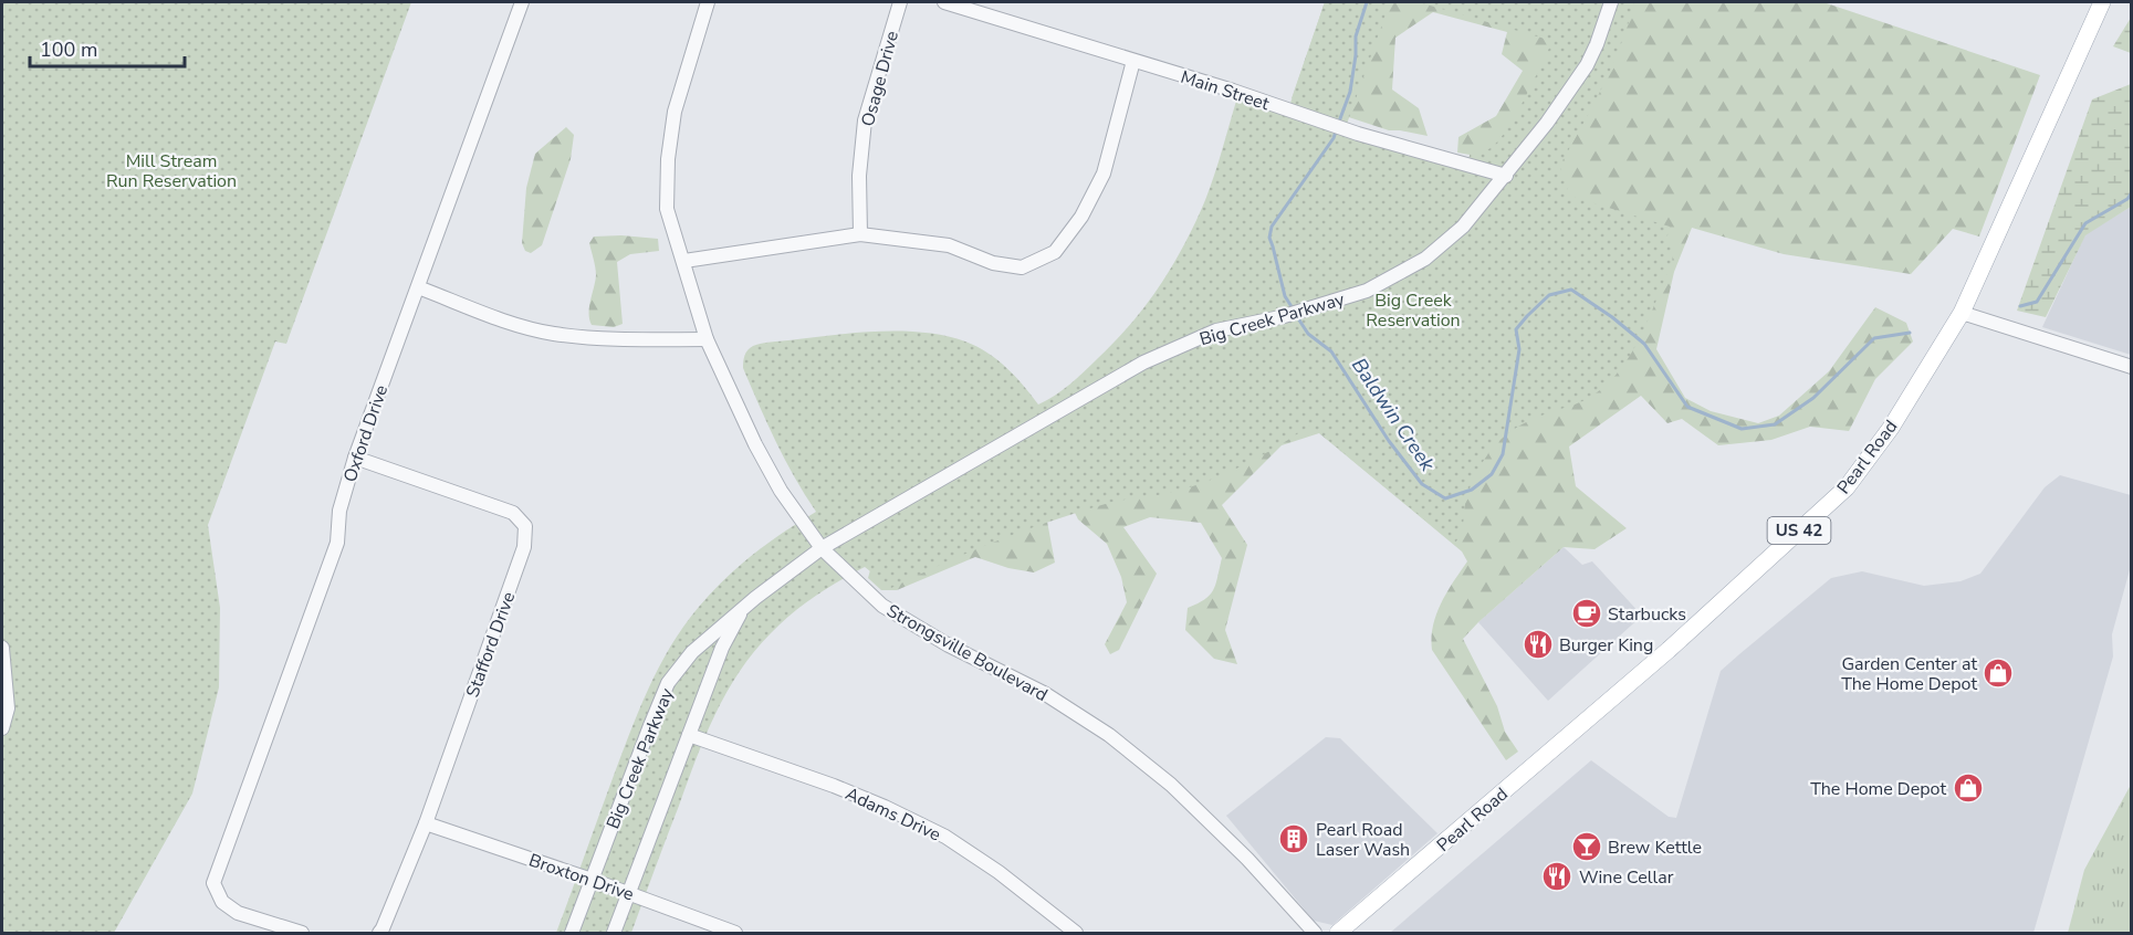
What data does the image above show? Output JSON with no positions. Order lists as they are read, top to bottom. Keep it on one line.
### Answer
{"streets":{"main road":["Pearl Road","US 42"],"street":["Osage Drive","Main Street","Big Creek Parkway","Oxford Drive","Stafford Drive","Strongsville Boulevard","Adams Drive","Broxton Drive"]},"crossings":[["Main Street","Big Creek Parkway"],["Big Creek Parkway","Strongsville Boulevard"],["Big Creek Parkway","Adams Drive"],["Big Creek Parkway","Broxton Drive"],["Oxford Drive","Stafford Drive"],["Stafford Drive","Broxton Drive"]],"water":["Baldwin Creek"],"parks":["Mill Stream Run Reservation","Big Creek Reservation"],"places":{"cafe":["Starbucks"],"restaurant":["Burger King","Wine Cellar"],"shop":["Garden Center at The Home Depot","The Home Depot"],"building":["Pearl Road Laser Wash"],"bar":["Brew Kettle"]},"scale_bar":"100 m"}
